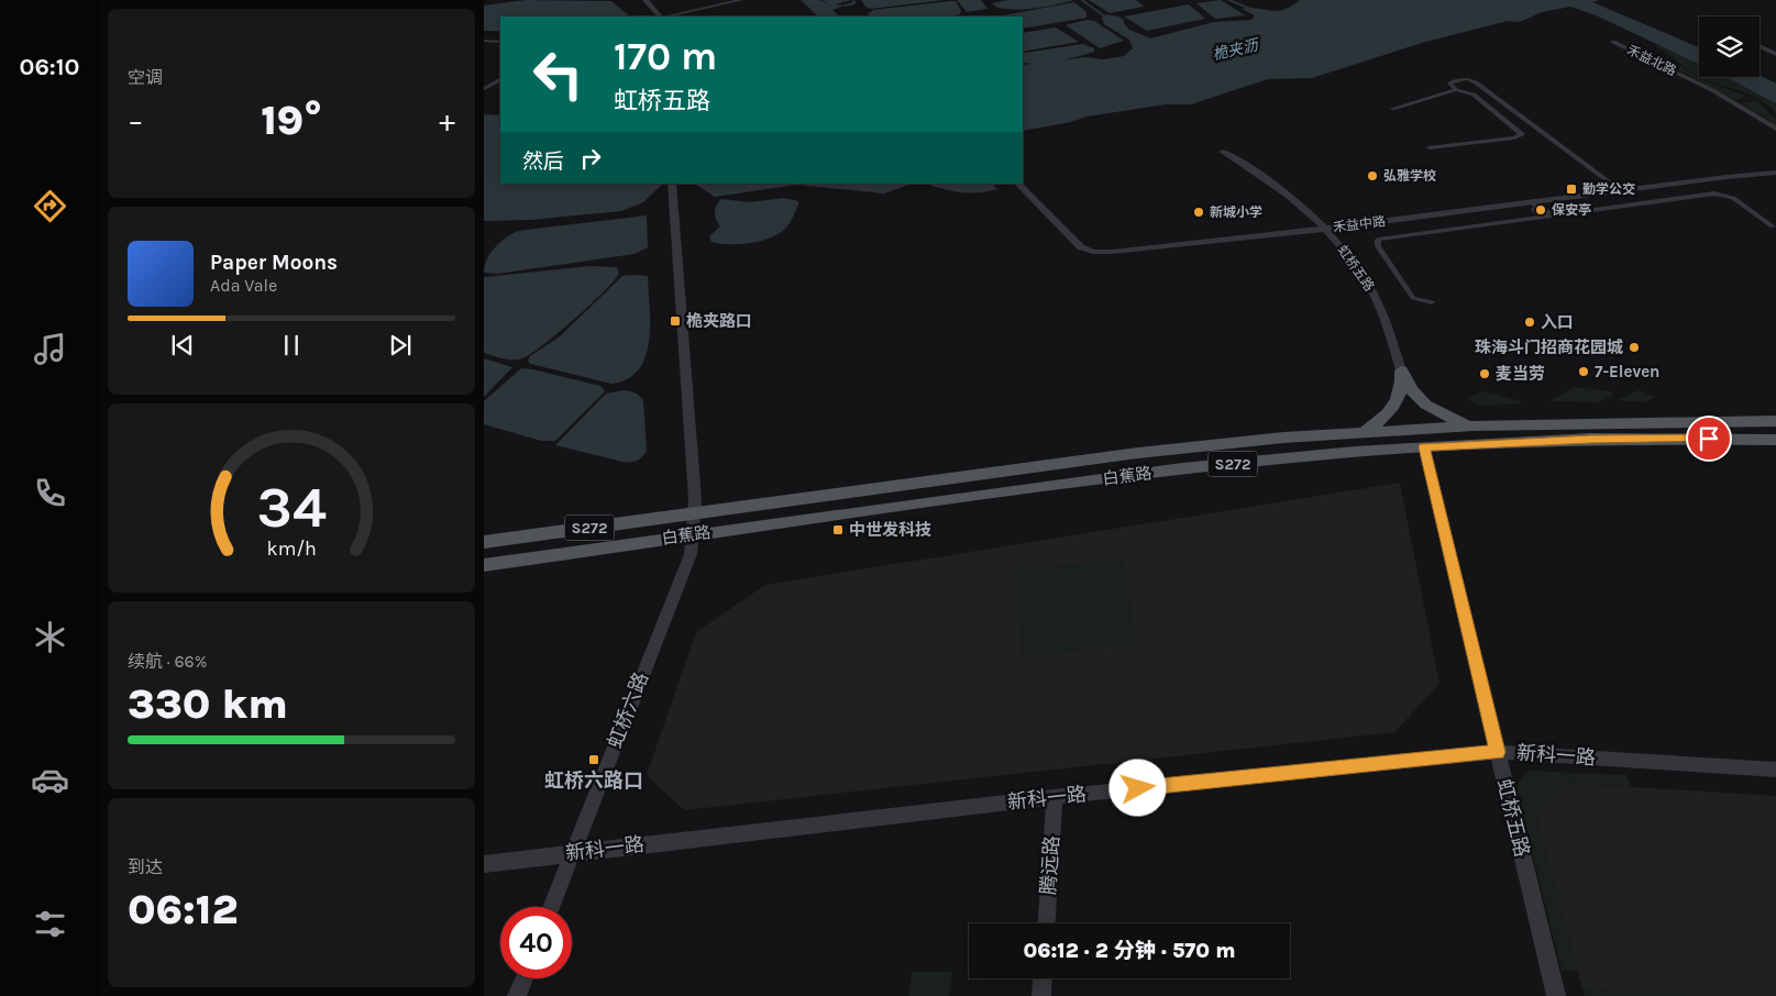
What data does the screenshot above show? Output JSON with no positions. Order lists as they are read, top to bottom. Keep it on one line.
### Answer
{"streets":{"main road":["S272","白蕉路"],"street":["禾益北路","禾益中路","虹桥五路","虹桥六路","新科一路","腾远路"]},"crossings":[["禾益中路","虹桥五路"],["虹桥五路","白蕉路"],["虹桥五路","新科一路"],["白蕉路","虹桥六路"],["虹桥六路","新科一路"],["新科一路","腾远路"]],"water":["桅夹沥"],"places":{"other":["弘雅学校","保安亭","新城小学","入口","珠海斗门招商花园城","7-Eleven","麦当劳"],"transit":["勤学公交","桅夹路口","中世发科技","虹桥六路口"]},"page":{"tabs":"06:10","tile":["空调",["续航 · 66%","330 km"],["到达","06:12"]],"turn":["170 m","虹桥五路"],"heat":["−","19°","+"],"then":"然后","song":["Paper Moons","Ada Vale"],"limit":"40","trip":"06:12 · 2 分钟 · 570 m","gauge":["34","km/h"]}}
